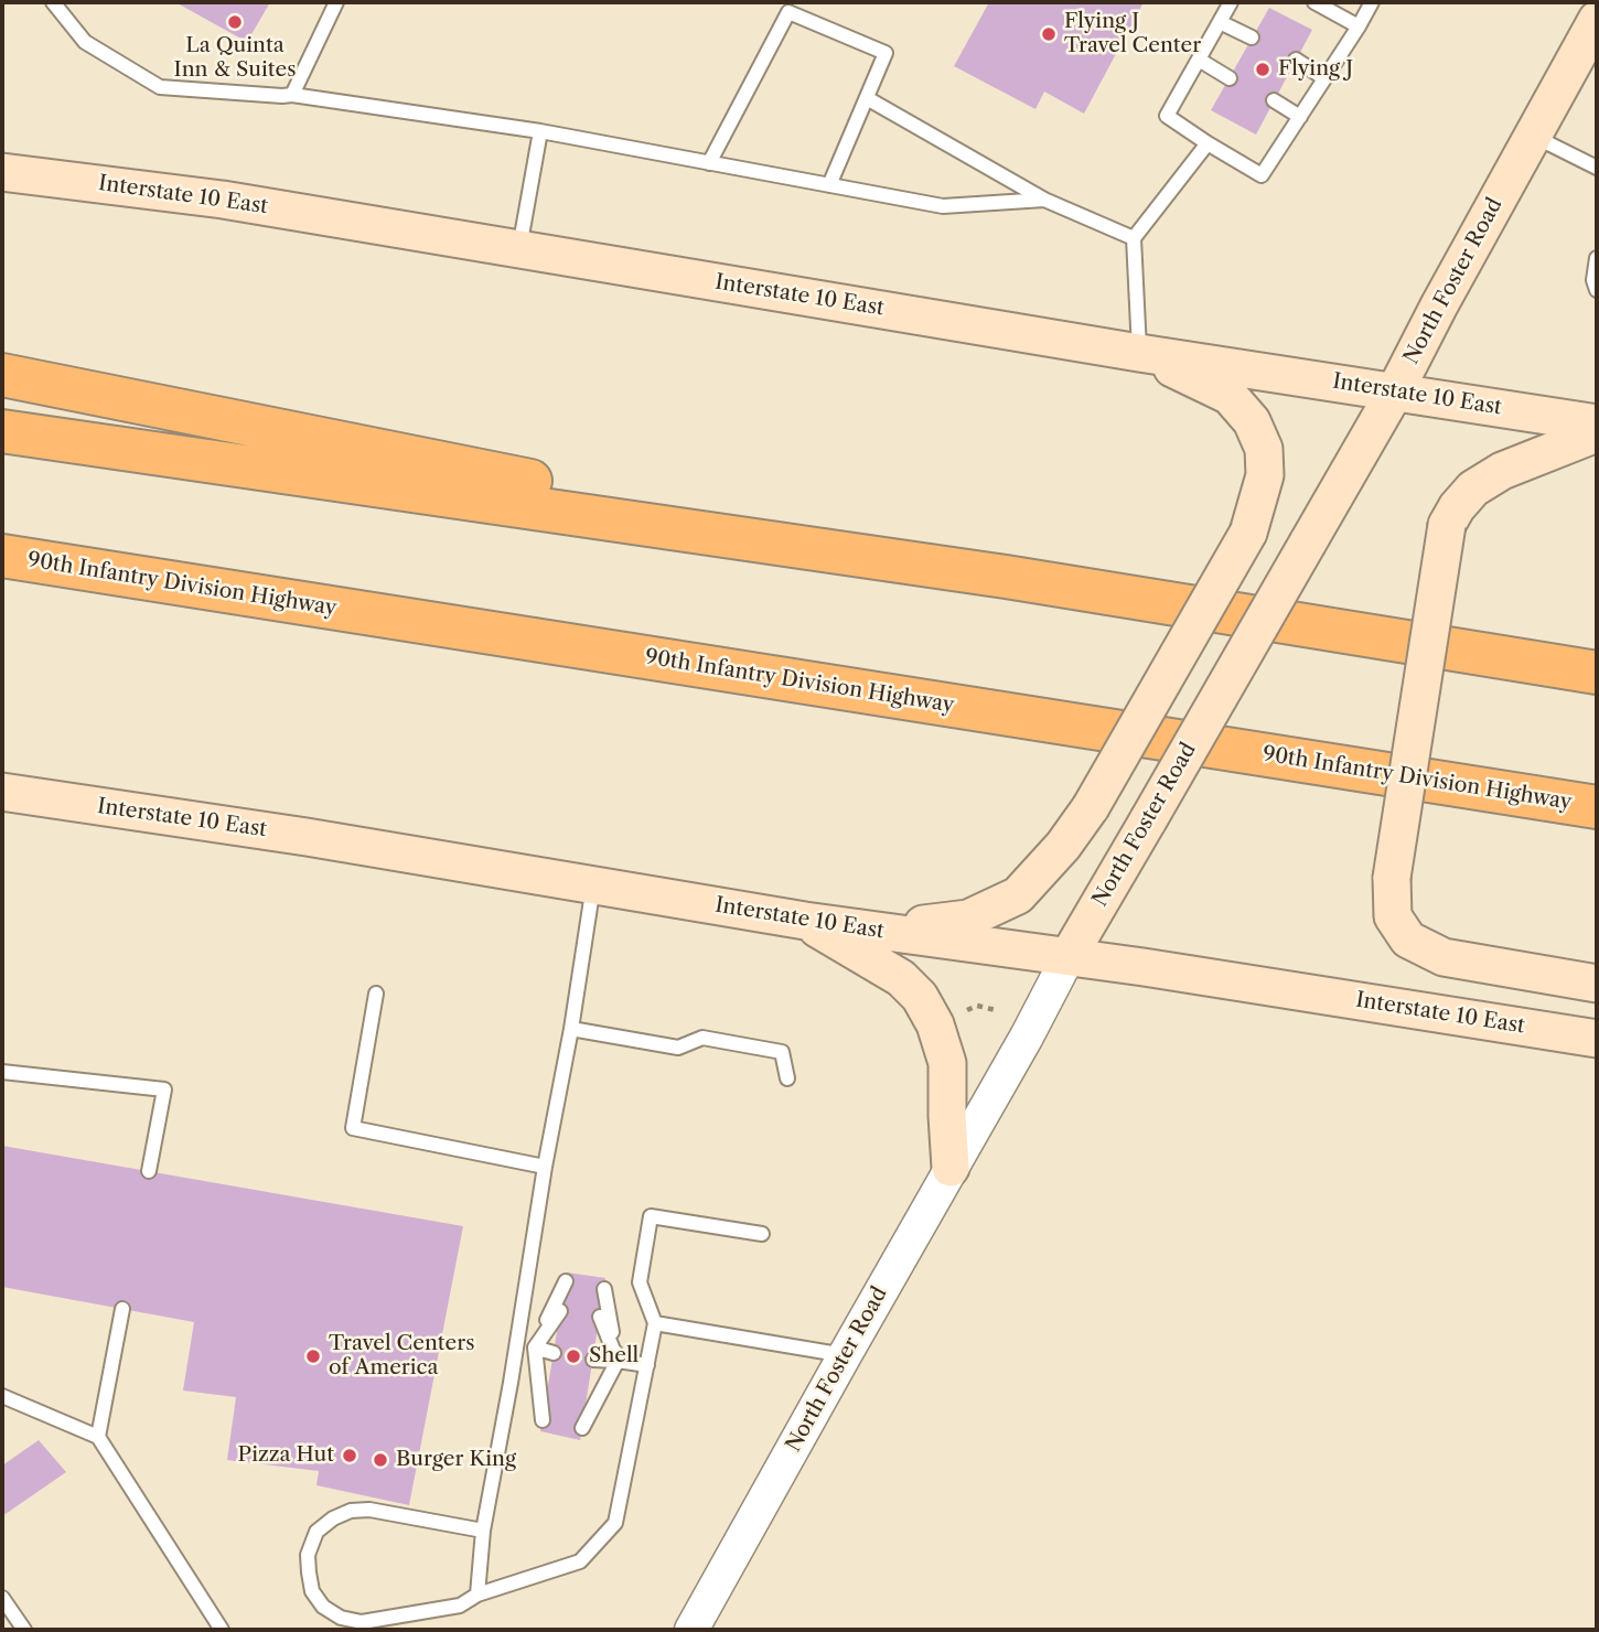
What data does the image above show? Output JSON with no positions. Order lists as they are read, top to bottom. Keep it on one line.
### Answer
{"streets":{"highway":["90th Infantry Division Highway"],"main road":["Interstate 10 East","North Foster Road"]},"crossings":[["Interstate 10 East","North Foster Road"]],"places":["La Quinta Inn & Suites","Flying J Travel Center","Flying J","Travel Centers of America","Shell","Pizza Hut","Burger King"]}
